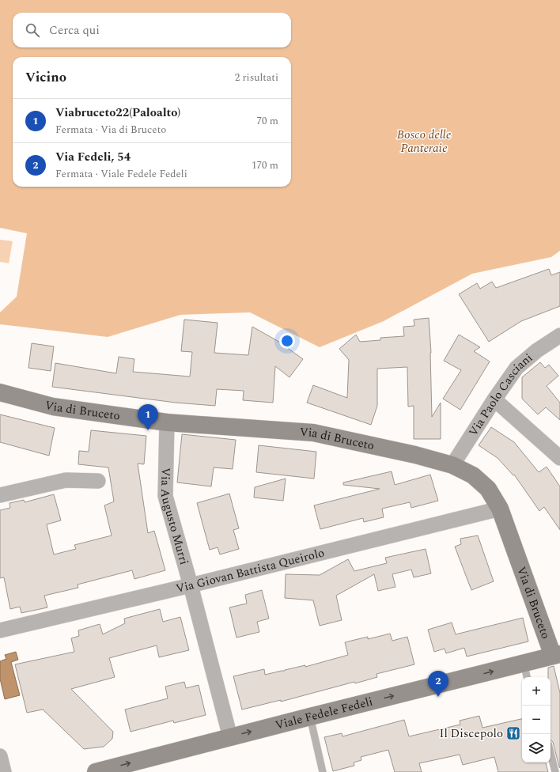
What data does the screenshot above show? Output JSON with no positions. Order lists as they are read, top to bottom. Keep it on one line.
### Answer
{"streets":{"main road":["Via di Bruceto","Viale Fedele Fedeli"],"street":["Via Paolo Casciani","Via Augusto Murri","Via Giovan Battista Queirolo"]},"crossings":[["Via Paolo Casciani","Via di Bruceto"],["Via di Bruceto","Via Augusto Murri"],["Via di Bruceto","Via Giovan Battista Queirolo"],["Via di Bruceto","Viale Fedele Fedeli"],["Via Augusto Murri","Via Giovan Battista Queirolo"],["Via Augusto Murri","Viale Fedele Fedeli"]],"one_way":["Viale Fedele Fedeli"],"parks":["Bosco delle Panteraie"],"places":{"restaurant":["Il Discepolo"]},"page":{"search":"Cerca qui","heading":["Vicino","2 risultati"],"list":[{"mark":"1","name":"Viabruceto22(Paloalto)","note":"Fermata · Via di Bruceto","value":"70 m"},{"mark":"2","name":"Via Fedeli, 54","note":"Fermata · Viale Fedele Fedeli","value":"170 m"}],"pins":["1","2"],"map_buttons":["+","−"]}}
